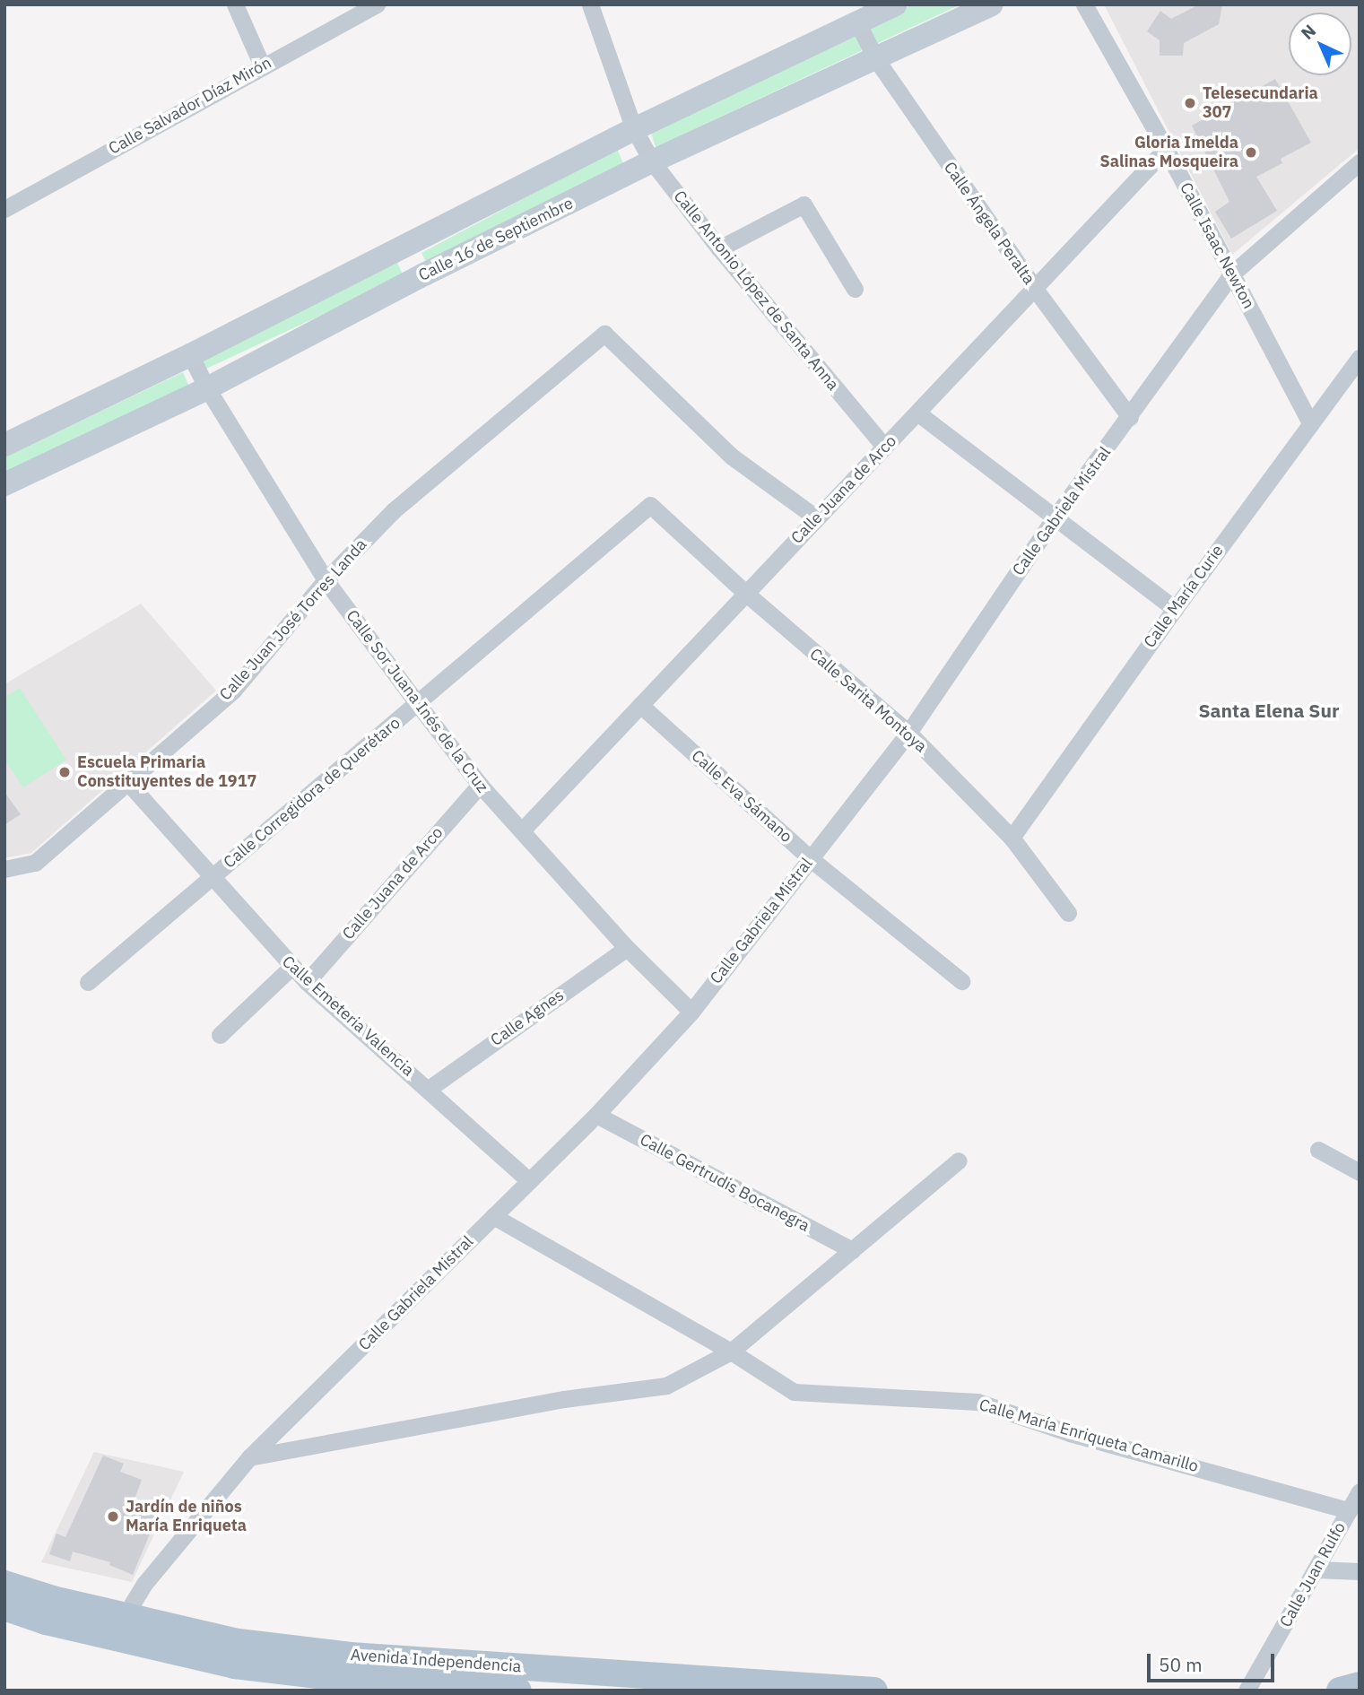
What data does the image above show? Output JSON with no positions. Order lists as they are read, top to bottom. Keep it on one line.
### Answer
{"streets":{"main road":["Avenida Independencia"],"street":["Calle Salvador Díaz Mirón","Calle Ángela Peralta","Calle 16 de Septiembre","Calle Isaac Newton","Calle Antonio López de Santa Anna","Calle Juana de Arco","Calle Gabriela Mistral","Calle María Curie","Calle Juan José Torres Landa","Calle Sarita Montoya","Calle Sor Juana Inés de la Cruz","Calle Corregidora de Querétaro","Calle Eva Sámano","Calle Emeteria Valencia","Calle Agnes","Calle Gertrudis Bocanegra","Calle María Enriqueta Camarillo","Calle Juan Rulfo"]},"crossings":[["Calle Ángela Peralta","Calle 16 de Septiembre"],["Calle Ángela Peralta","Calle Juana de Arco"],["Calle Ángela Peralta","Calle Gabriela Mistral"],["Calle 16 de Septiembre","Calle Antonio López de Santa Anna"],["Calle 16 de Septiembre","Calle Sor Juana Inés de la Cruz"],["Calle Isaac Newton","Calle Juana de Arco"],["Calle Isaac Newton","Calle Gabriela Mistral"],["Calle Isaac Newton","Calle María Curie"],["Calle Antonio López de Santa Anna","Calle Juana de Arco"],["Calle Juana de Arco","Calle Juan José Torres Landa"],["Calle Juana de Arco","Calle Sarita Montoya"],["Calle Juana de Arco","Calle Sor Juana Inés de la Cruz"],["Calle Juana de Arco","Calle Eva Sámano"],["Calle Juana de Arco","Calle Emeteria Valencia"],["Calle Gabriela Mistral","Calle Sarita Montoya"],["Calle Gabriela Mistral","Calle Sor Juana Inés de la Cruz"],["Calle Gabriela Mistral","Calle Eva Sámano"],["Calle Gabriela Mistral","Calle Emeteria Valencia"],["Calle Gabriela Mistral","Calle Gertrudis Bocanegra"],["Calle Gabriela Mistral","Calle María Enriqueta Camarillo"],["Calle Gabriela Mistral","Avenida Independencia"],["Calle María Curie","Calle Sarita Montoya"],["Calle Juan José Torres Landa","Calle Sor Juana Inés de la Cruz"],["Calle Juan José Torres Landa","Calle Emeteria Valencia"],["Calle Sarita Montoya","Calle Corregidora de Querétaro"],["Calle Sor Juana Inés de la Cruz","Calle Corregidora de Querétaro"],["Calle Sor Juana Inés de la Cruz","Calle Agnes"],["Calle Corregidora de Querétaro","Calle Emeteria Valencia"],["Calle Emeteria Valencia","Calle Agnes"],["Calle María Enriqueta Camarillo","Calle Juan Rulfo"]],"districts":["Santa Elena Sur"],"places":["Telesecundaria 307","Gloria Imelda Salinas Mosqueira","Escuela Primaria Constituyentes de 1917","Jardín de niños María Enriqueta"],"scale_bar":"50 m","north":"top left"}
